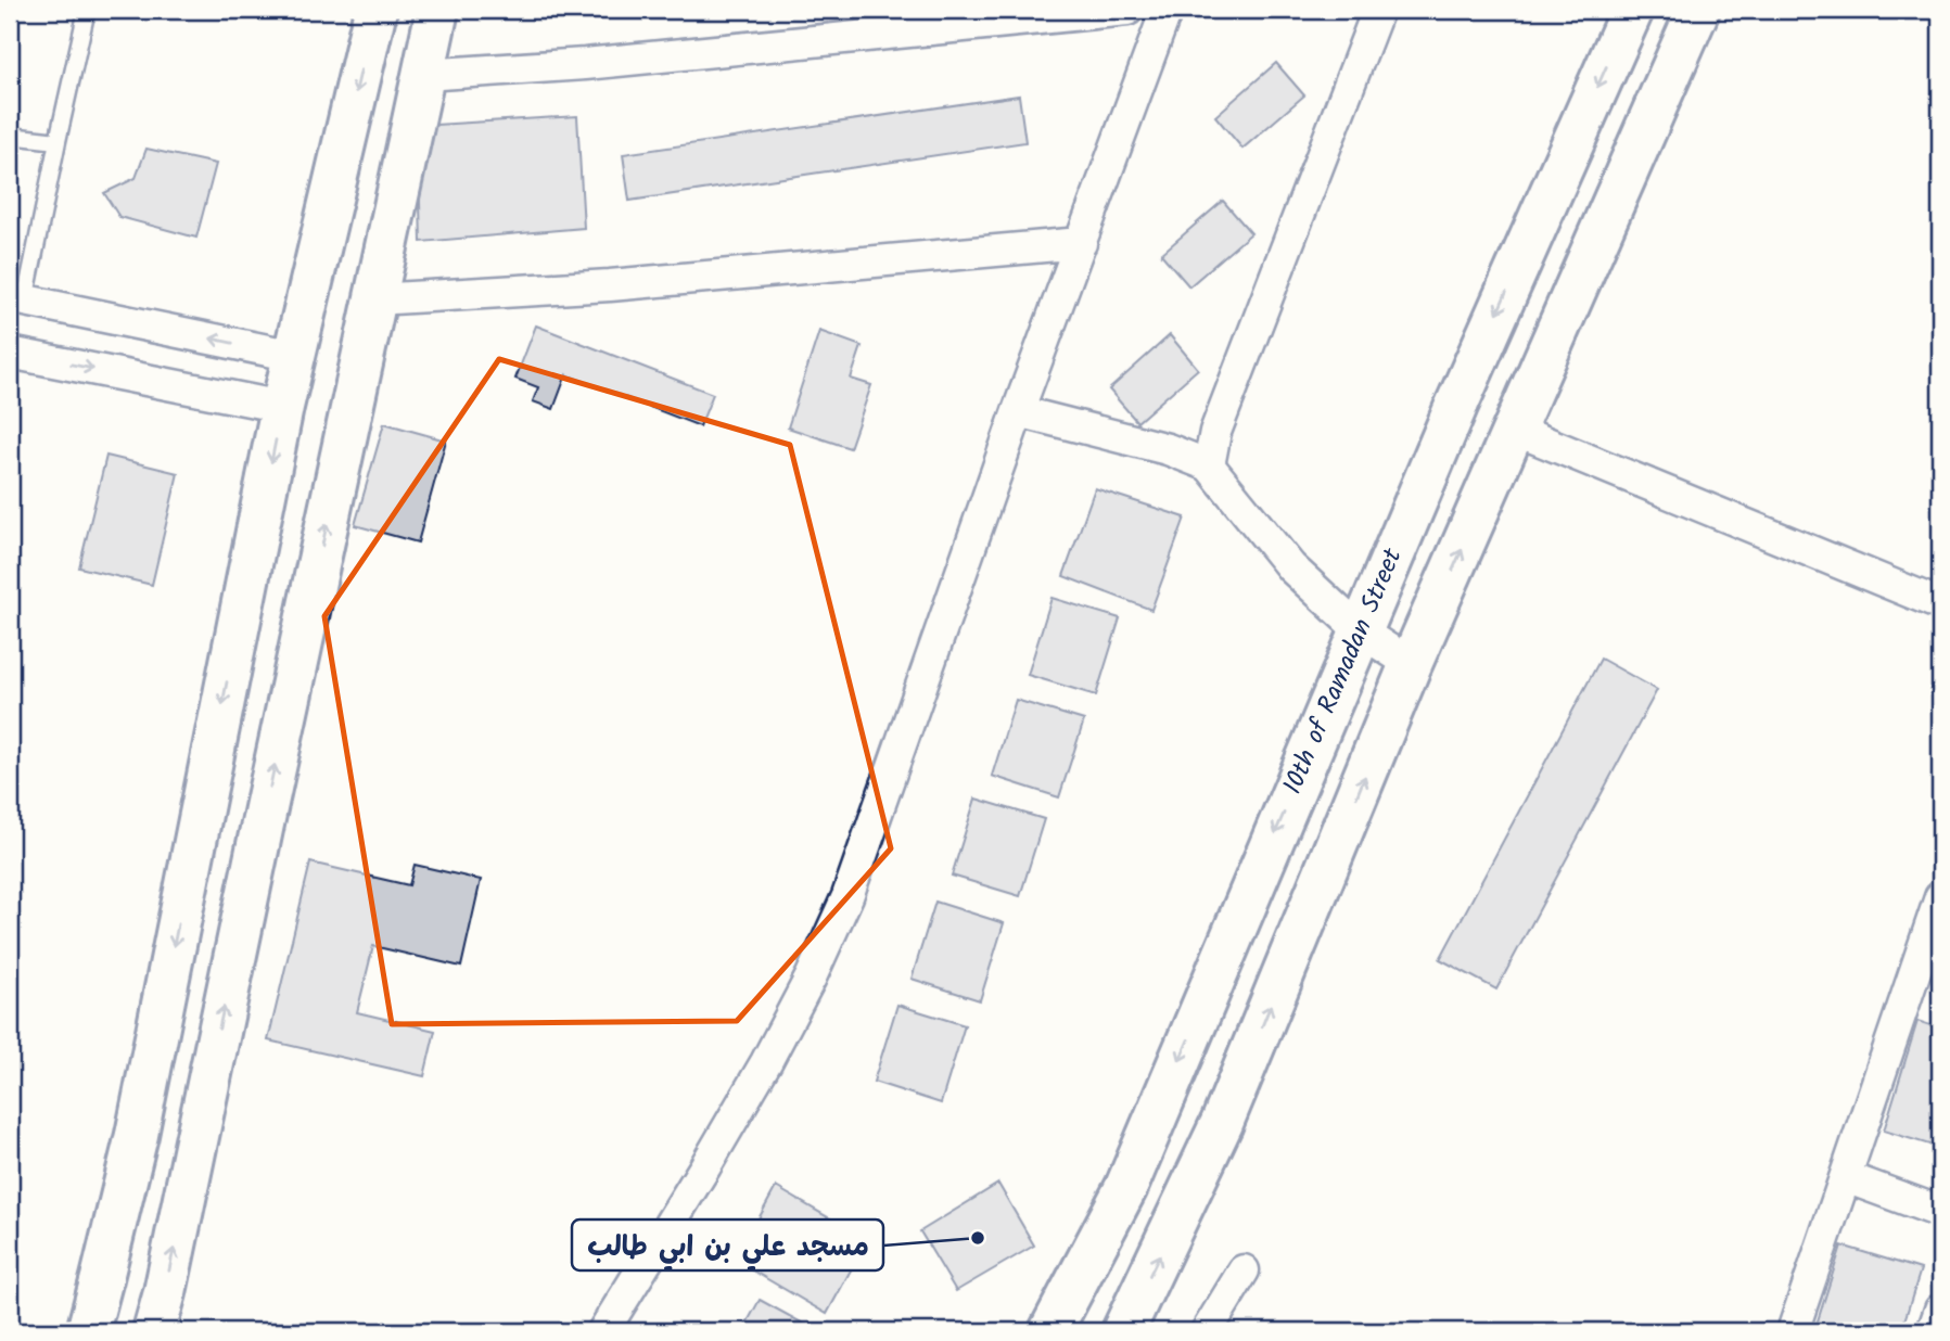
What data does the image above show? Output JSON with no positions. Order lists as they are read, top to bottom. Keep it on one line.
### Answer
{"streets":{"main road":["10th of Ramadan Street"]},"places":["مسجد علي بن ابي طالب"]}
